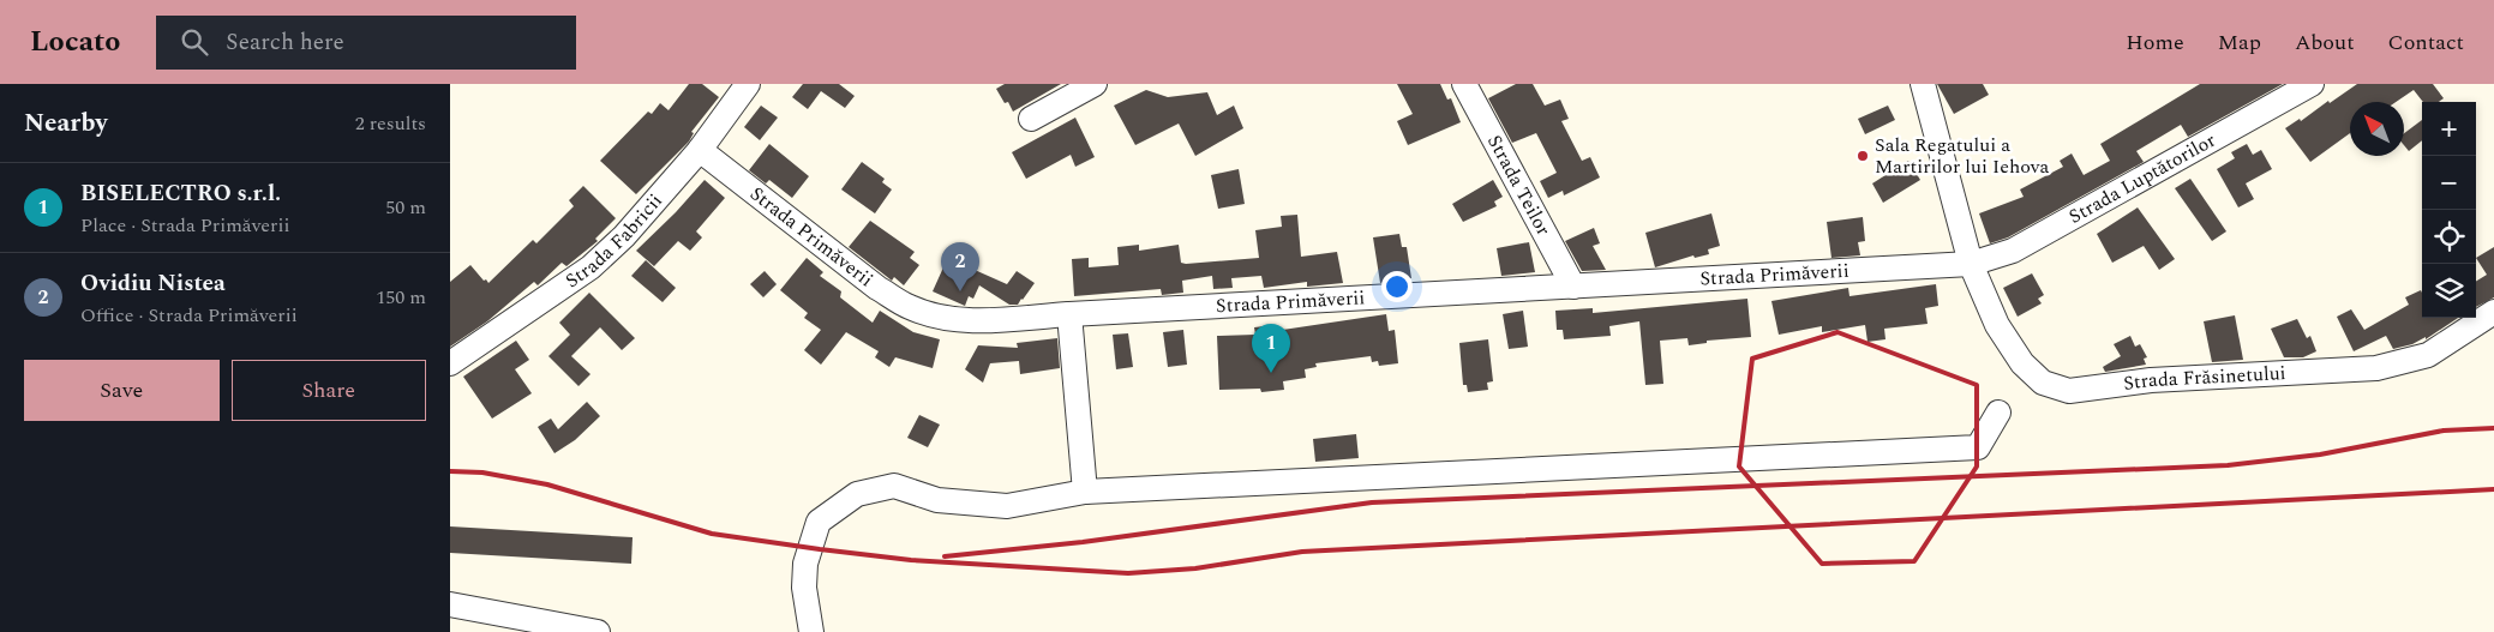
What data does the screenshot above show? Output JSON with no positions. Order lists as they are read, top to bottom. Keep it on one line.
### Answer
{"streets":{"street":["Strada Luptătorilor","Strada Teilor","Strada Primăverii","Strada Fabricii","Strada Frăsinetului"]},"crossings":[["Strada Luptătorilor","Strada Primăverii"],["Strada Luptătorilor","Strada Frăsinetului"],["Strada Teilor","Strada Primăverii"],["Strada Primăverii","Strada Fabricii"],["Strada Primăverii","Strada Frăsinetului"]],"places":["Sala Regatului a Martirilor lui Iehova"],"north":"top left","page":{"header":"Locato","search":"Search here","nav":["Home","Map","About","Contact"],"heading":["Nearby","2 results"],"map_buttons":["+","−"],"list":[{"mark":"1","name":"BISELECTRO s.r.l.","note":"Place · Strada Primăverii","value":"50 m"},{"mark":"2","name":"Ovidiu Nistea","note":"Office · Strada Primăverii","value":"150 m"}],"pins":["2","1"],"buttons":["Save","Share"]}}
